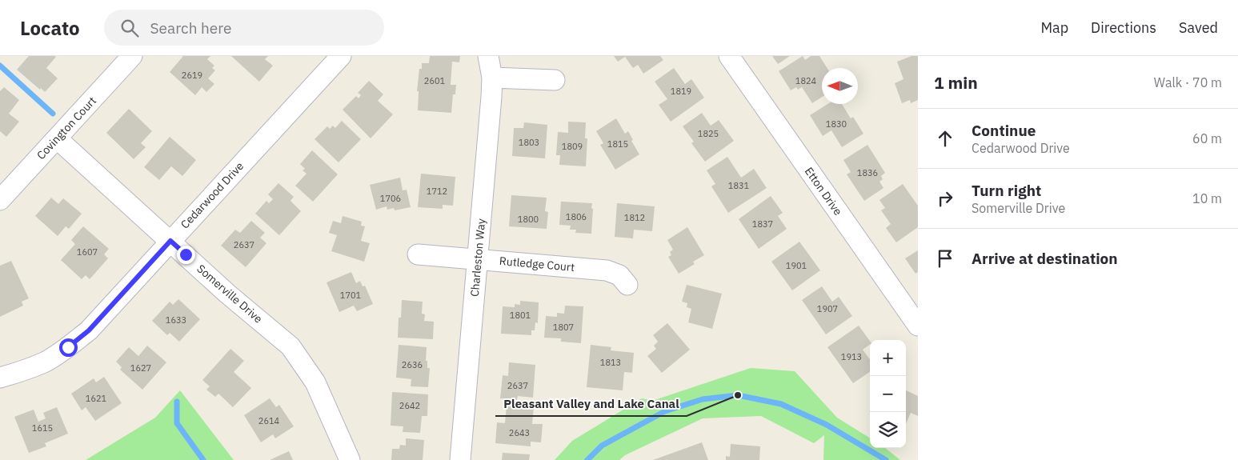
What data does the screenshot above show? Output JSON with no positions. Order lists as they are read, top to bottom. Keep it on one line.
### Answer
{"streets":{"street":["Covington Court","Etton Drive","Cedarwood Drive","Charleston Way","Rutledge Court","Somerville Drive"]},"crossings":[["Covington Court","Somerville Drive"],["Cedarwood Drive","Somerville Drive"],["Charleston Way","Rutledge Court"]],"places":["Pleasant Valley and Lake Canal"],"house_numbers":["2619","2601","1824","1819","1830","1825","1803","1815","1809","1836","1831","1712","1706","1806","1812","1800","1837","2637","1607","1901","1701","1907","1801","1633","1807","1913","1813","2636","1627","2637","1621","2642","2614","1615","2643"],"north":"left","page":{"header":"Locato","search":"Search here","nav":["Map","Directions","Saved"],"heading":["1 min","Walk · 70 m"],"list":[["Continue","Cedarwood Drive","60 m"],["Turn right","Somerville Drive","10 m"],"Arrive at destination"],"map_buttons":["+","−"]}}
